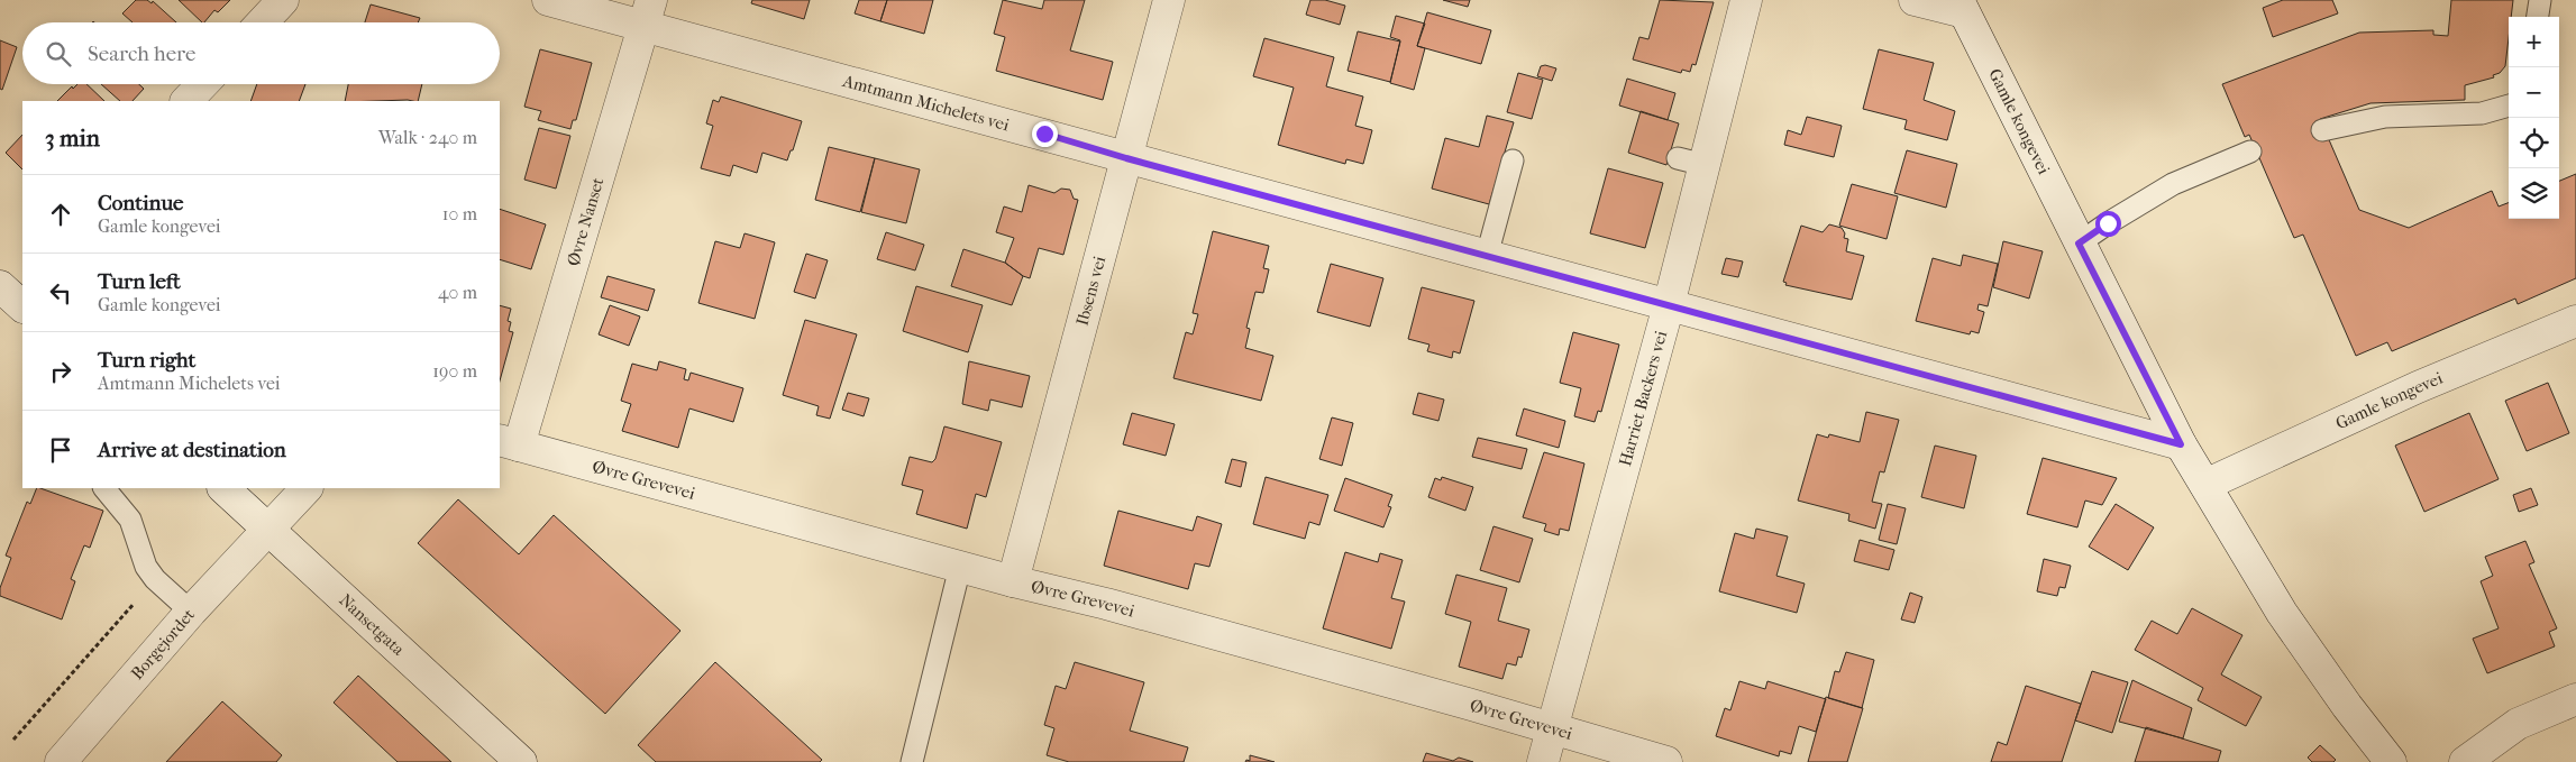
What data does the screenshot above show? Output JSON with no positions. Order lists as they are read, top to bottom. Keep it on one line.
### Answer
{"streets":{"street":["Amtmann Michelets vei","Gamle kongevei","Øvre Nanset","Ibsens vei","Harriet Backers vei","Øvre Grevevei","Nansetgata","Borgejordet"]},"crossings":[["Amtmann Michelets vei","Gamle kongevei"],["Amtmann Michelets vei","Øvre Nanset"],["Amtmann Michelets vei","Ibsens vei"],["Amtmann Michelets vei","Harriet Backers vei"],["Øvre Nanset","Øvre Grevevei"],["Ibsens vei","Øvre Grevevei"],["Harriet Backers vei","Øvre Grevevei"],["Nansetgata","Borgejordet"]],"page":{"map_buttons":["+","−"],"search":"Search here","heading":["3 min","Walk · 240 m"],"list":[["Continue","Gamle kongevei","10 m"],["Turn left","Gamle kongevei","40 m"],["Turn right","Amtmann Michelets vei","190 m"],"Arrive at destination"]}}
